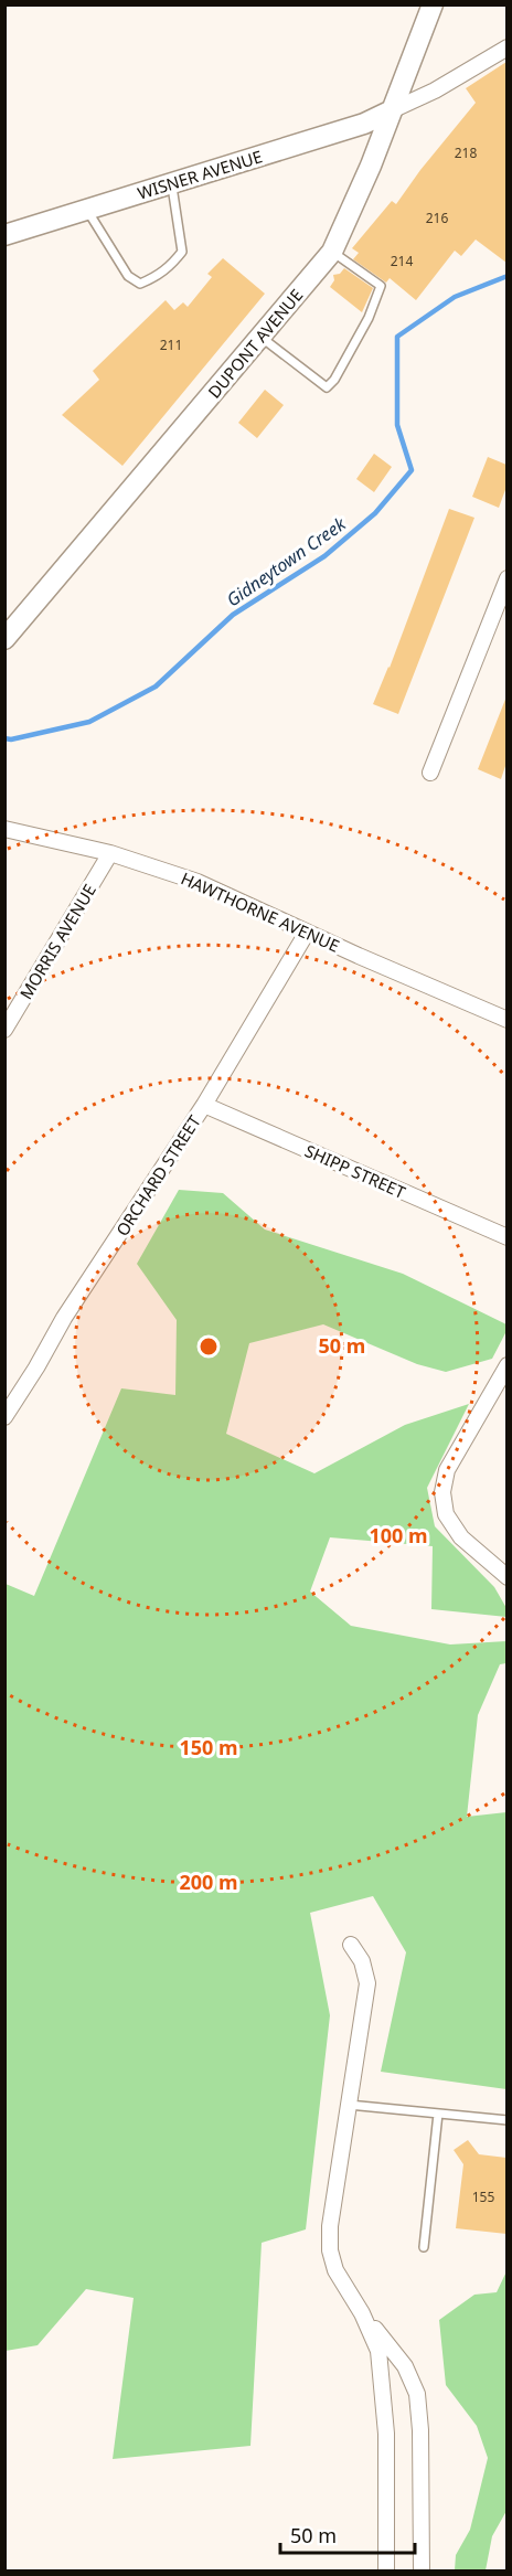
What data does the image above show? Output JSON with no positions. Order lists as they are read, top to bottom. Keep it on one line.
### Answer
{"streets":{"street":["WISNER AVENUE","DUPONT AVENUE","HAWTHORNE AVENUE","MORRIS AVENUE","SHIPP STREET","ORCHARD STREET"]},"crossings":[["WISNER AVENUE","DUPONT AVENUE"],["HAWTHORNE AVENUE","MORRIS AVENUE"],["HAWTHORNE AVENUE","ORCHARD STREET"],["SHIPP STREET","ORCHARD STREET"]],"water":["Gidneytown Creek"],"house_numbers":["218","216","214","211","155"],"scale_bar":"50 m","rings":["50 m","100 m","150 m","200 m"]}
